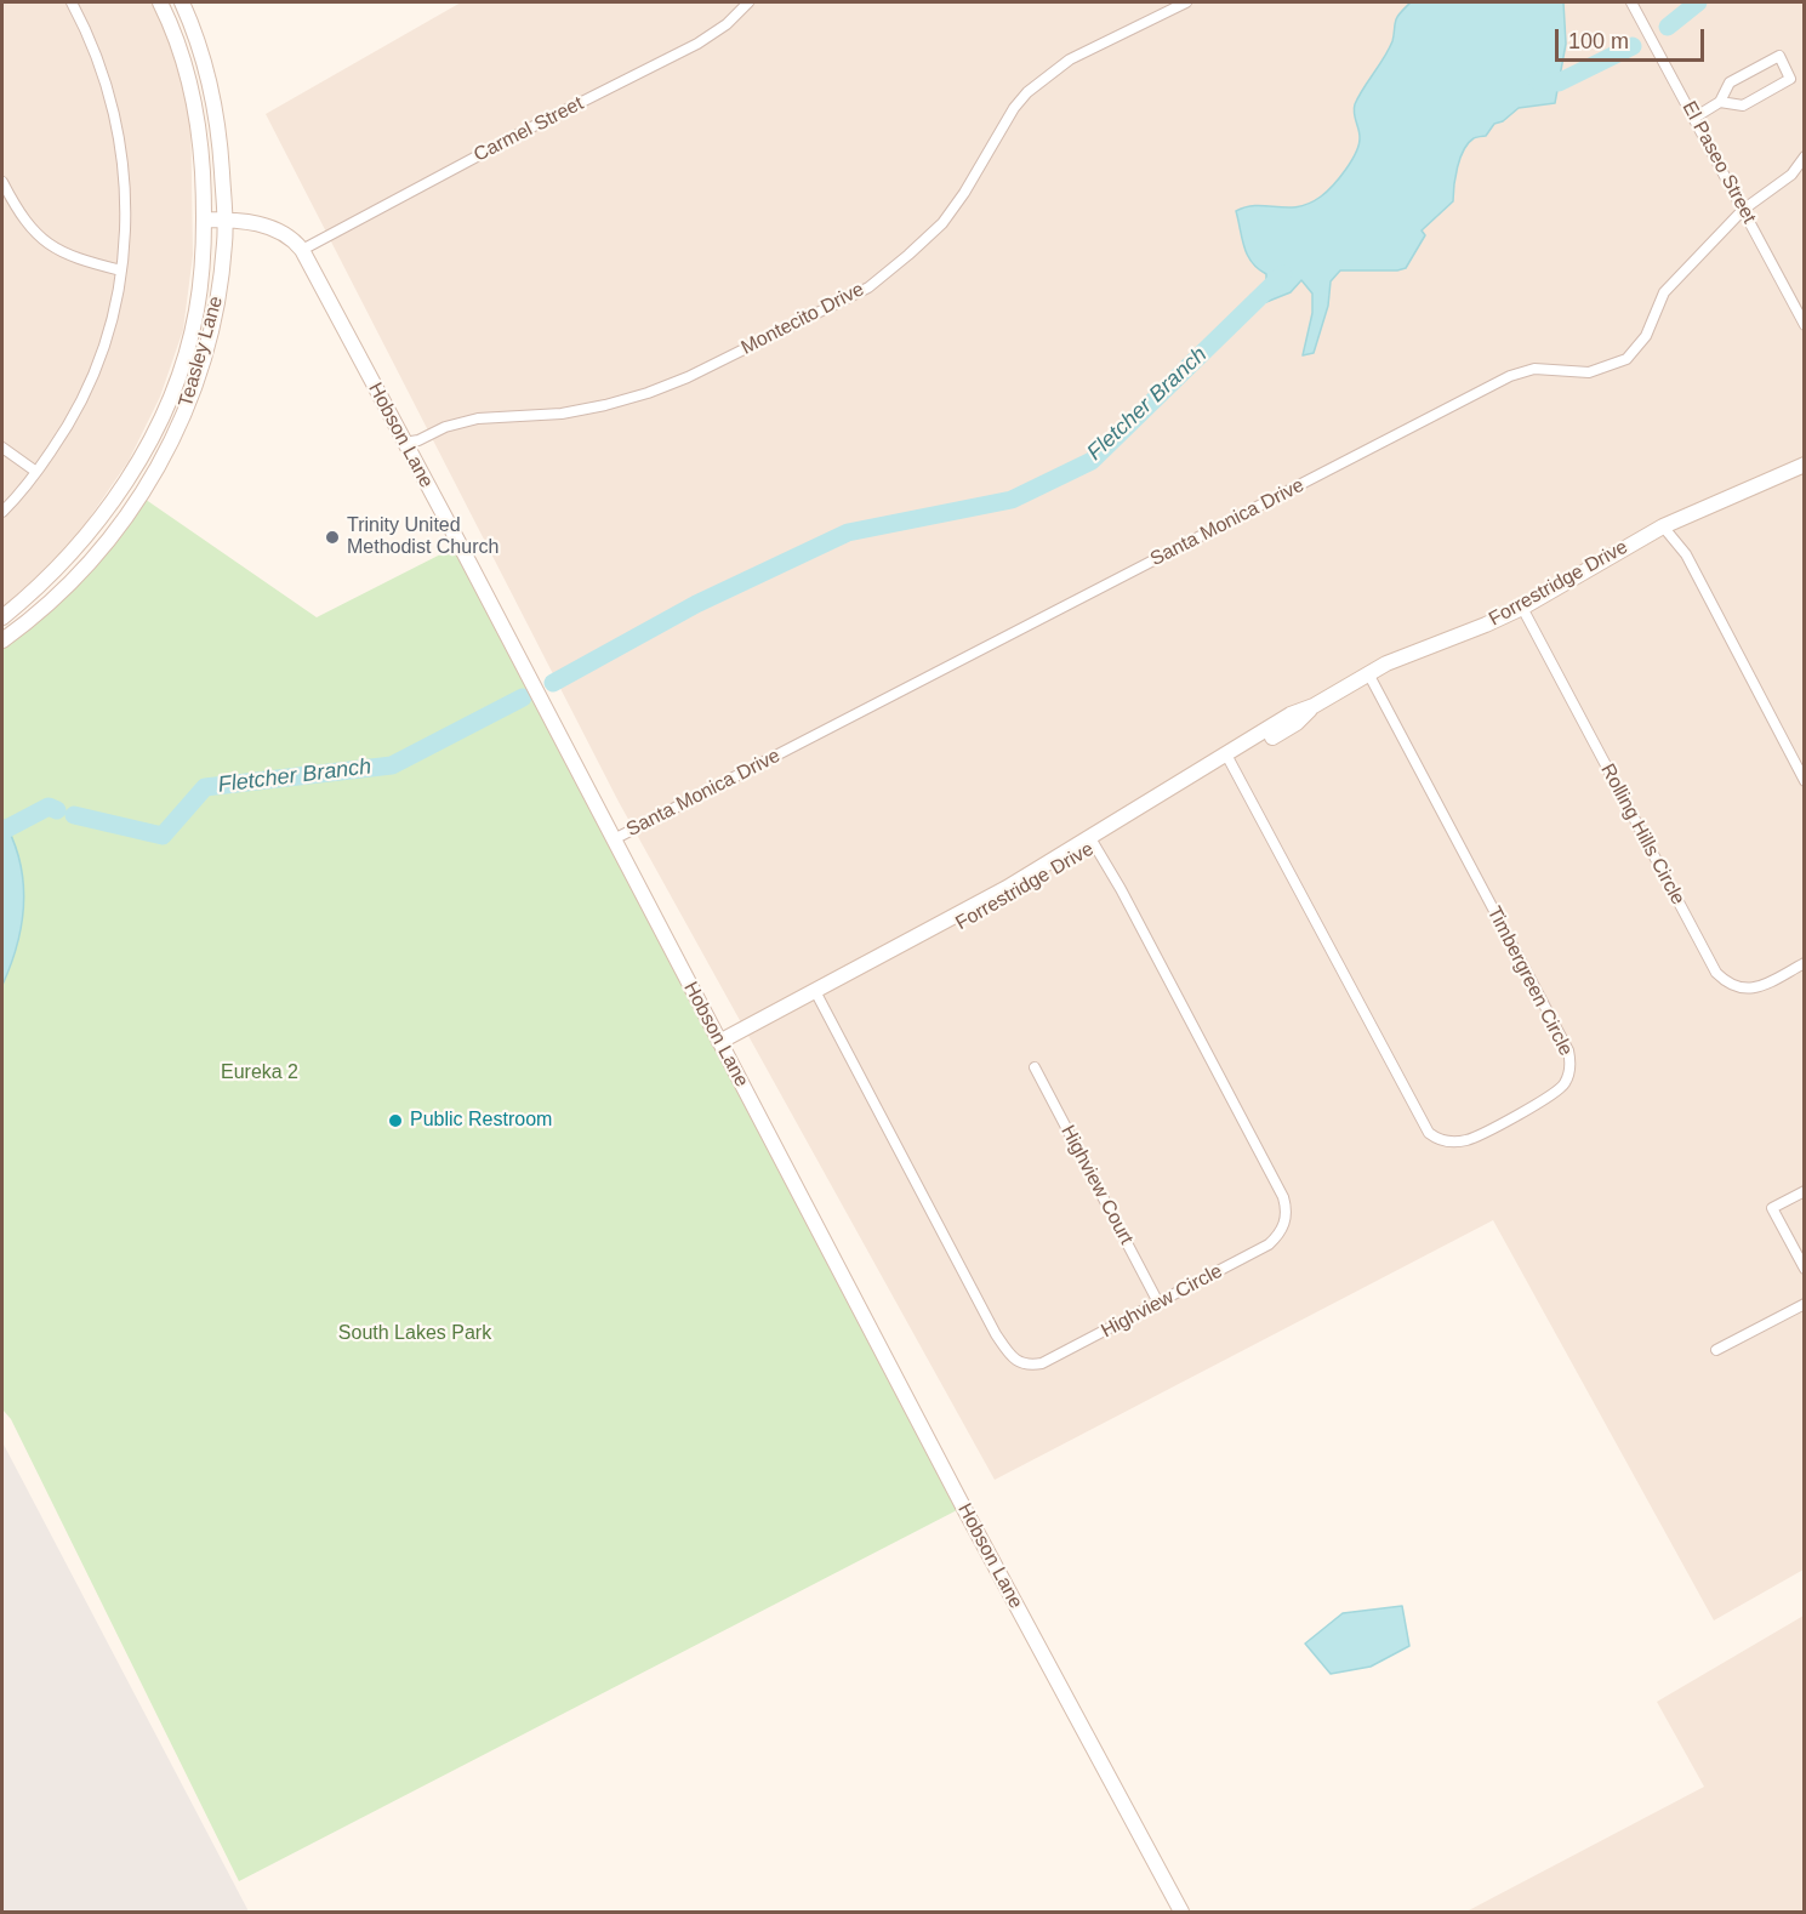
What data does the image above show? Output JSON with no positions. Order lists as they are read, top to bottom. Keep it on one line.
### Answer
{"streets":{"street":["Carmel Street","El Paseo Street","Montecito Drive","Teasley Lane","Hobson Lane","Santa Monica Drive","Forrestridge Drive","Rolling Hills Circle","Timbergreen Circle","Highview Court","Highview Circle"]},"crossings":[["Carmel Street","Hobson Lane"],["El Paseo Street","Santa Monica Drive"],["Montecito Drive","Hobson Lane"],["Teasley Lane","Hobson Lane"],["Hobson Lane","Santa Monica Drive"],["Hobson Lane","Forrestridge Drive"],["Forrestridge Drive","Rolling Hills Circle"],["Forrestridge Drive","Timbergreen Circle"],["Forrestridge Drive","Highview Circle"],["Highview Court","Highview Circle"]],"water":["Fletcher Branch"],"parks":["Eureka 2","South Lakes Park"],"places":["Trinity United Methodist Church","Public Restroom"],"scale_bar":"100 m"}
